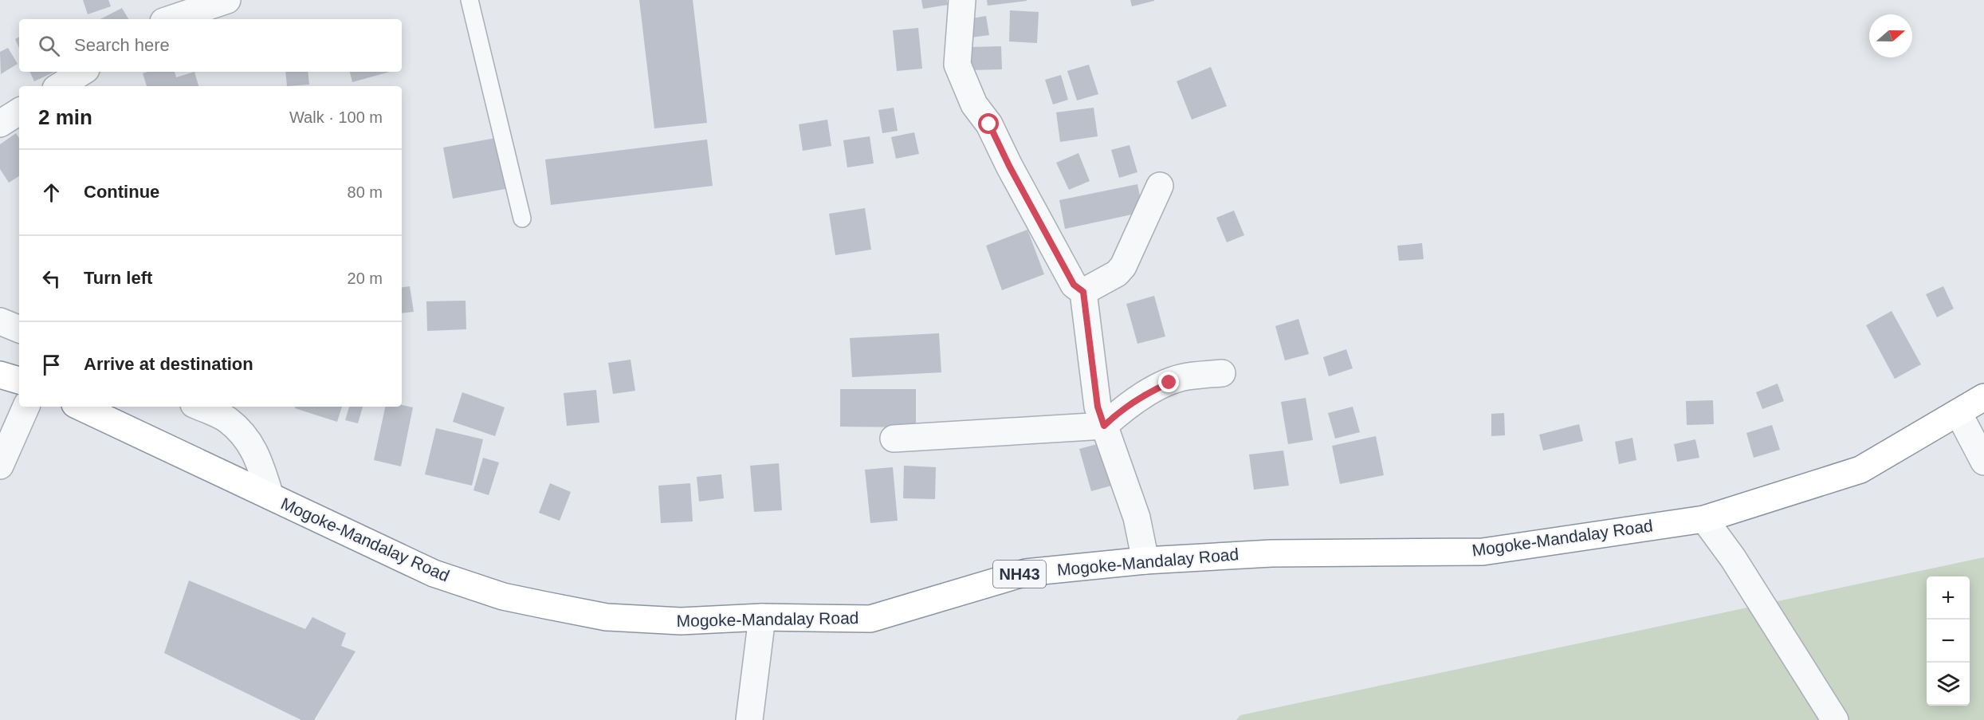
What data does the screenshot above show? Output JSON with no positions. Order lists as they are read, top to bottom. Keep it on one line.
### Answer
{"streets":{"highway":["Mogoke-Mandalay Road","NH43"]},"north":"right","page":{"search":"Search here","heading":["2 min","Walk · 100 m"],"list":[["Continue","80 m"],["Turn left","20 m"],"Arrive at destination"],"map_buttons":["+","−"]}}
